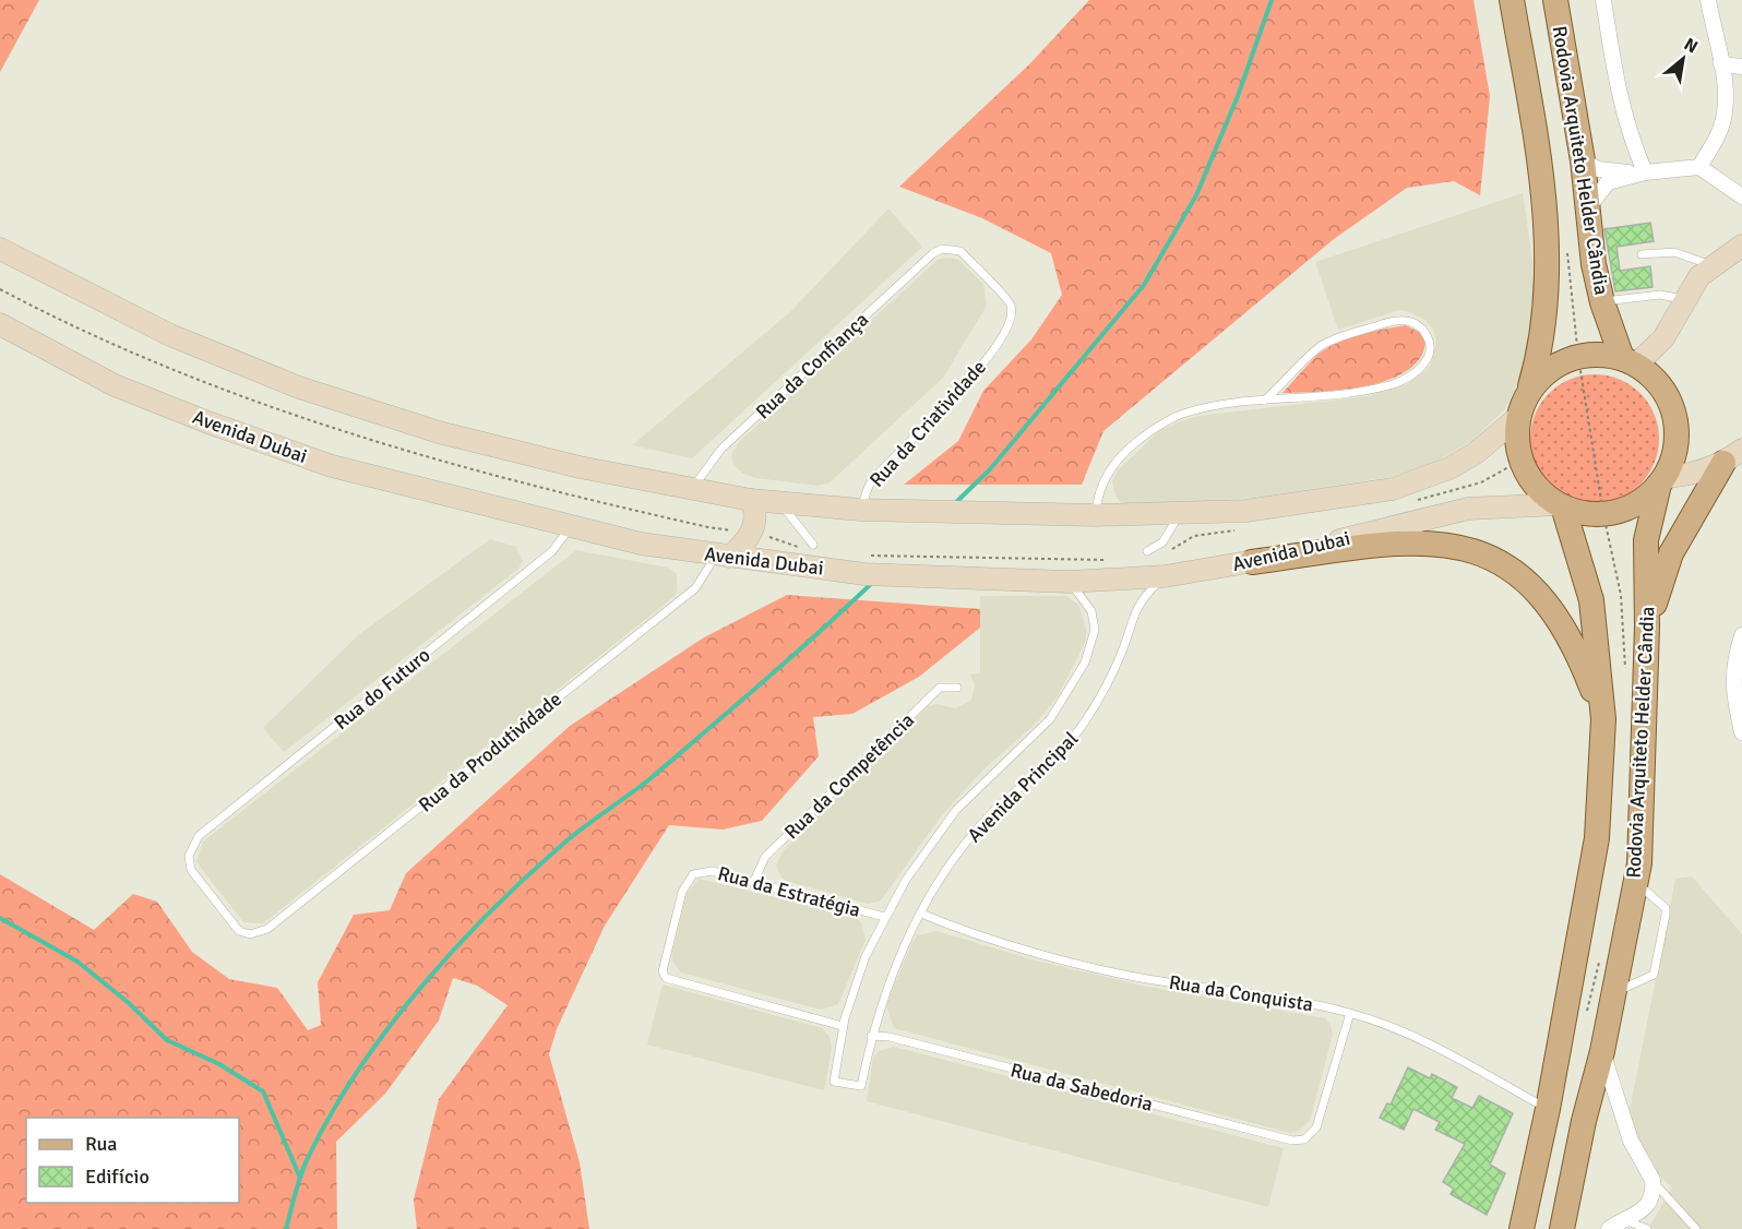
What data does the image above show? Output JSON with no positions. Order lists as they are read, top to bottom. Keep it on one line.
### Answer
{"streets":{"main road":["Rodovia Arquiteto Helder Cândia"],"street":["Avenida Dubai"],"lane":["Rua da Confiança","Rua da Criatividade","Rua do Futuro","Rua da Produtividade","Rua da Competência","Avenida Principal","Rua da Estratégia","Rua da Conquista","Rua da Sabedoria"]},"crossings":[["Rodovia Arquiteto Helder Cândia","Avenida Dubai"],["Rodovia Arquiteto Helder Cândia","Rua da Conquista"],["Rua da Confiança","Rua da Criatividade"],["Avenida Dubai","Rua do Futuro"],["Avenida Dubai","Rua da Produtividade"],["Avenida Dubai","Avenida Principal"],["Rua do Futuro","Rua da Produtividade"],["Rua da Competência","Rua da Estratégia"],["Avenida Principal","Rua da Estratégia"],["Avenida Principal","Rua da Conquista"],["Avenida Principal","Rua da Sabedoria"],["Rua da Conquista","Rua da Sabedoria"]],"legend":["Rua","Edifício"],"north":"top right"}
